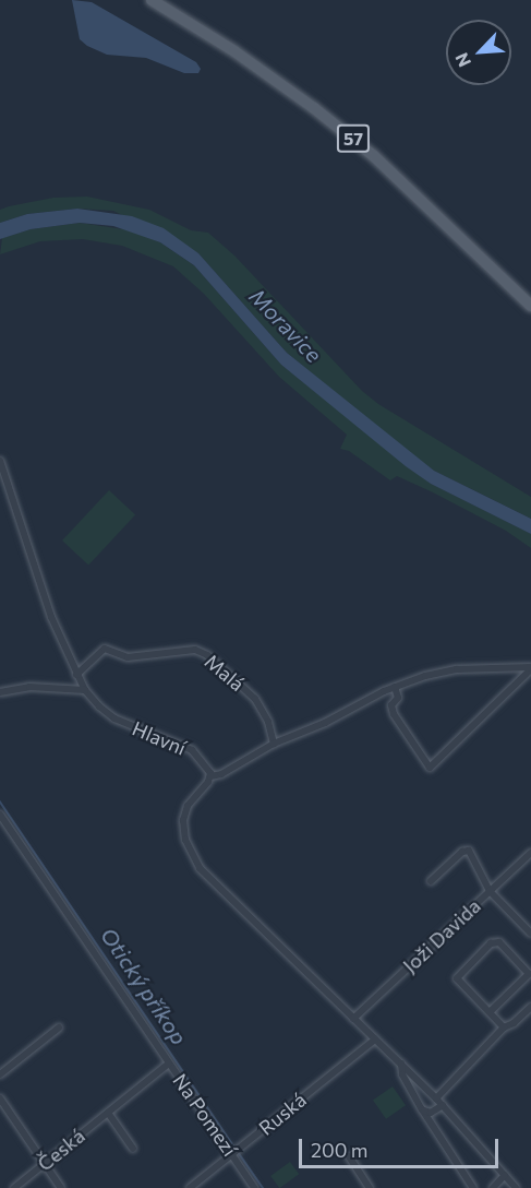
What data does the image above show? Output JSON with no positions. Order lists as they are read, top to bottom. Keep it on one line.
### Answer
{"streets":{"main road":["57"],"street":["Malá","Hlavní","Joži Davida","Ruská","Na Pomezí","Česká"]},"crossings":[["Malá","Hlavní"],["Ruská","Na Pomezí"],["Na Pomezí","Česká"]],"water":["Moravice","Otický příkop"],"scale_bar":"200 m","north":"bottom left"}
